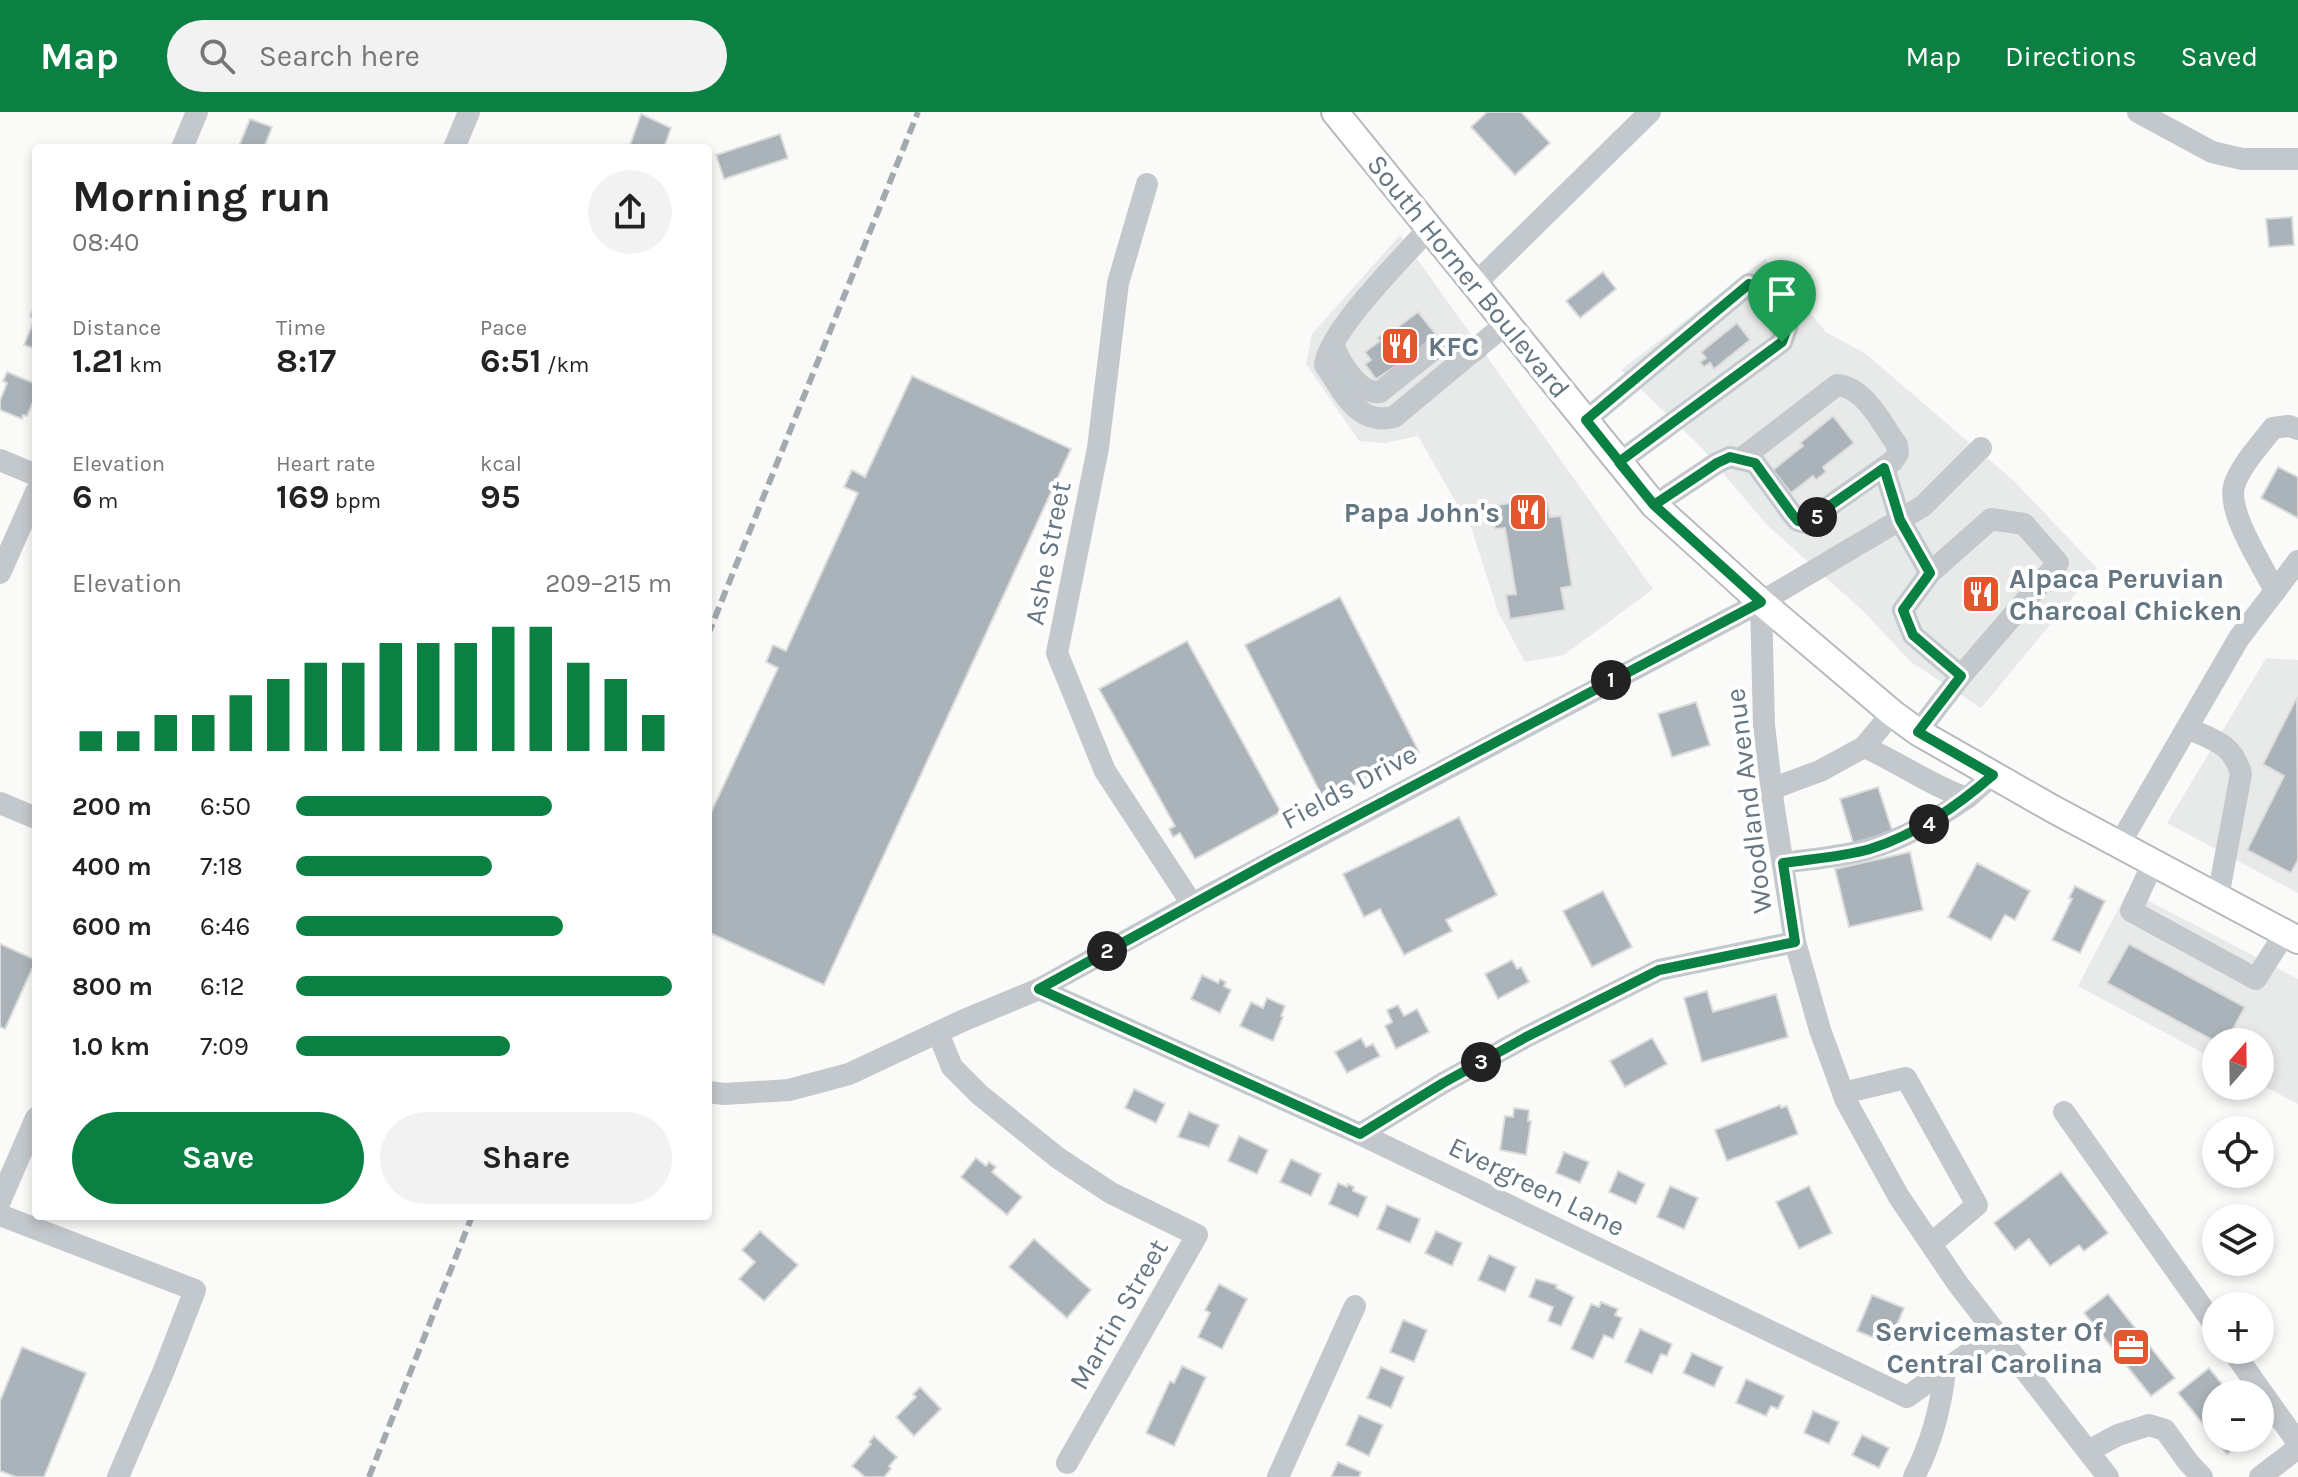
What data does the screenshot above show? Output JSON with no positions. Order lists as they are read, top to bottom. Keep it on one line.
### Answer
{"streets":{"main road":["South Horner Boulevard"],"street":["Ashe Street","Fields Drive","Woodland Avenue","Evergreen Lane","Martin Street"]},"crossings":[["South Horner Boulevard","Fields Drive"],["South Horner Boulevard","Woodland Avenue"],["Ashe Street","Fields Drive"],["Fields Drive","Woodland Avenue"],["Fields Drive","Evergreen Lane"],["Fields Drive","Martin Street"],["Woodland Avenue","Evergreen Lane"]],"places":{"restaurant":["KFC","Papa John's","Alpaca Peruvian Charcoal Chicken"],"office":["Servicemaster Of Central Carolina"]},"north":"top","page":{"header":"Map","search":"Search here","nav":["Map","Directions","Saved"],"heading":["Morning run","08:40"],"stats":[["Distance","1.21 km"],["Time","8:17"],["Pace","6:51 /km"],["Elevation","6 m"],["Heart rate","169 bpm"],["kcal","95"]],"pins":["5","1","4","2","3"],"chart":["Elevation","209–215 m"],"list":[{"name":"200 m","note":"6:50"},{"name":"400 m","note":"7:18"},{"name":"600 m","note":"6:46"},{"name":"800 m","note":"6:12"},{"name":"1.0 km","note":"7:09"}],"map_buttons":["+","−"],"buttons":["Save","Share"]}}
